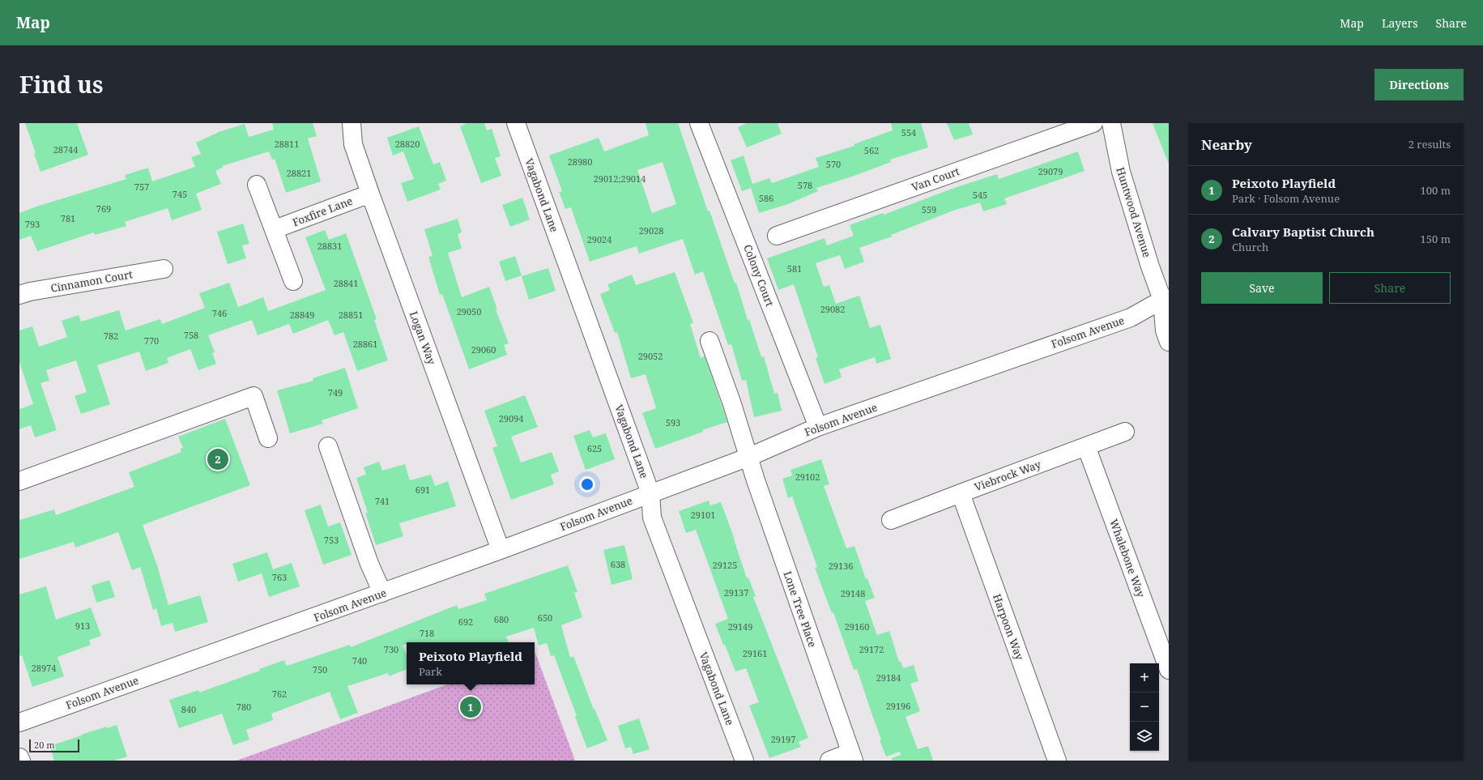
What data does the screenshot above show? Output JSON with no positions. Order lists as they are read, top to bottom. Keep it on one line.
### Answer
{"streets":{"street":["Van Court","Vagabond Lane","Foxfire Lane","Huntwood Avenue","Colony Court","Cinnamon Court","Folsom Avenue","Logan Way","Viebrock Way","Whalebone Way","Lone Tree Place","Harpoon Way"]},"crossings":[["Vagabond Lane","Folsom Avenue"],["Foxfire Lane","Logan Way"],["Huntwood Avenue","Folsom Avenue"],["Colony Court","Folsom Avenue"],["Folsom Avenue","Logan Way"],["Folsom Avenue","Lone Tree Place"],["Viebrock Way","Whalebone Way"],["Viebrock Way","Harpoon Way"]],"house_numbers":["554","28811","28820","28744","562","28980","570","29079","28821","29012;29014","578","757","745","545","586","769","559","781","793","29028","29024","28831","581","28841","29082","29050","746","28849","28851","758","782","770","28861","29060","29052","749","29094","593","625","29102","691","741","29101","753","638","29125","29136","763","29137","29148","650","680","692","913","29149","29160","718","730","29172","29161","740","28974","750","29184","762","29196","780","840","29197"],"scale_bar":"20 m","page":{"header":"Map","nav":["Map","Layers","Share"],"title":"Find us","buttons":["Directions",["Save","Share"]],"heading":["Nearby","2 results"],"list":[{"mark":"1","name":"Peixoto Playfield","note":"Park · Folsom Avenue","value":"100 m"},{"mark":"2","name":"Calvary Baptist Church","note":"Church","value":"150 m"}],"pins":["2","1"],"popup":["Peixoto Playfield","Park"],"map_buttons":["+","−"],"scale":"20 m"}}
